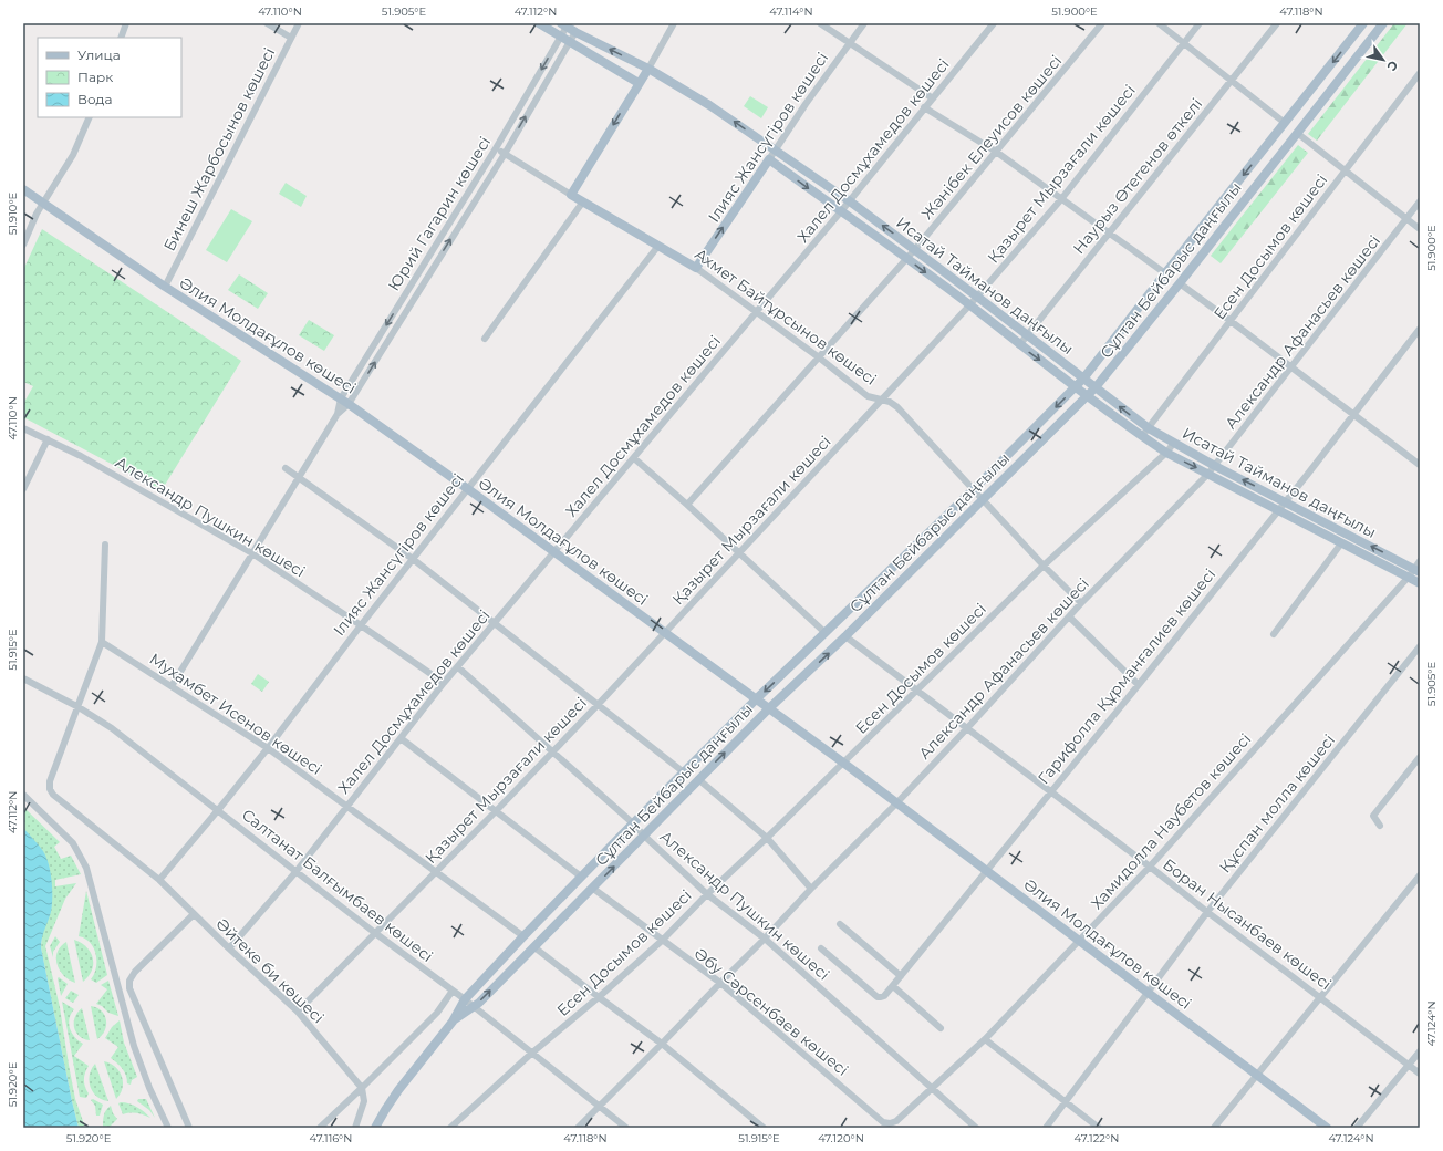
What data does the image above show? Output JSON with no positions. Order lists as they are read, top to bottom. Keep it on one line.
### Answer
{"streets":{"main road":["Ілияс Жансүгіров көшесі","Сұлтан Бейбарыс даңғылы","Исатай Тайманов даңғылы","Ахмет Байтұрсынов көшесі","Әлия Молдағұлов көшесі"],"street":["Жәнібек Елеуисов көшесі","Бинеш Жарбосынов көшесі","Халел Досмұхамедов көшесі","Қазырет Мырзағали көшесі","Наурыз Өтегенов өткелі","Юрий Гагарин көшесі","Есен Досымов көшесі","Александр Афанасьев көшесі","Александр Пушкин көшесі","Гарифолла Құрманғалиев көшесі","Мухамбет Исенов көшесі","Құспан молла көшесі","Хамидолла Наубетов көшесі","Салтанат Балғымбаев көшесі","Боран Нысанбаев көшесі","Әйтеке би көшесі","Әбу Сәрсенбаев көшесі"]},"crossings":[["Ілияс Жансүгіров көшесі","Исатай Тайманов даңғылы"],["Ілияс Жансүгіров көшесі","Ахмет Байтұрсынов көшесі"],["Ілияс Жансүгіров көшесі","Әлия Молдағұлов көшесі"],["Ілияс Жансүгіров көшесі","Александр Пушкин көшесі"],["Ілияс Жансүгіров көшесі","Мухамбет Исенов көшесі"],["Ілияс Жансүгіров көшесі","Салтанат Балғымбаев көшесі"],["Ілияс Жансүгіров көшесі","Әйтеке би көшесі"],["Жәнібек Елеуисов көшесі","Исатай Тайманов даңғылы"],["Жәнібек Елеуисов көшесі","Ахмет Байтұрсынов көшесі"],["Бинеш Жарбосынов көшесі","Әлия Молдағұлов көшесі"],["Халел Досмұхамедов көшесі","Исатай Тайманов даңғылы"],["Халел Досмұхамедов көшесі","Ахмет Байтұрсынов көшесі"],["Халел Досмұхамедов көшесі","Әлия Молдағұлов көшесі"],["Халел Досмұхамедов көшесі","Александр Пушкин көшесі"],["Халел Досмұхамедов көшесі","Мухамбет Исенов көшесі"],["Халел Досмұхамедов көшесі","Салтанат Балғымбаев көшесі"],["Халел Досмұхамедов көшесі","Әйтеке би көшесі"],["Қазырет Мырзағали көшесі","Исатай Тайманов даңғылы"],["Қазырет Мырзағали көшесі","Ахмет Байтұрсынов көшесі"],["Қазырет Мырзағали көшесі","Әлия Молдағұлов көшесі"],["Қазырет Мырзағали көшесі","Александр Пушкин көшесі"],["Қазырет Мырзағали көшесі","Мухамбет Исенов көшесі"],["Қазырет Мырзағали көшесі","Салтанат Балғымбаев көшесі"],["Қазырет Мырзағали көшесі","Әйтеке би көшесі"],["Наурыз Өтегенов өткелі","Исатай Тайманов даңғылы"],["Юрий Гагарин көшесі","Исатай Тайманов даңғылы"],["Юрий Гагарин көшесі","Ахмет Байтұрсынов көшесі"],["Юрий Гагарин көшесі","Әлия Молдағұлов көшесі"],["Юрий Гагарин көшесі","Александр Пушкин көшесі"],["Юрий Гагарин көшесі","Мухамбет Исенов көшесі"],["Есен Досымов көшесі","Исатай Тайманов даңғылы"],["Есен Досымов көшесі","Ахмет Байтұрсынов көшесі"],["Есен Досымов көшесі","Әлия Молдағұлов көшесі"],["Есен Досымов көшесі","Александр Пушкин көшесі"],["Есен Досымов көшесі","Салтанат Балғымбаев көшесі"],["Есен Досымов көшесі","Боран Нысанбаев көшесі"],["Есен Досымов көшесі","Әбу Сәрсенбаев көшесі"],["Сұлтан Бейбарыс даңғылы","Исатай Тайманов даңғылы"],["Сұлтан Бейбарыс даңғылы","Ахмет Байтұрсынов көшесі"],["Сұлтан Бейбарыс даңғылы","Әлия Молдағұлов көшесі"],["Сұлтан Бейбарыс даңғылы","Александр Пушкин көшесі"],["Сұлтан Бейбарыс даңғылы","Мухамбет Исенов көшесі"],["Сұлтан Бейбарыс даңғылы","Салтанат Балғымбаев көшесі"],["Сұлтан Бейбарыс даңғылы","Боран Нысанбаев көшесі"],["Сұлтан Бейбарыс даңғылы","Әбу Сәрсенбаев көшесі"],["Исатай Тайманов даңғылы","Александр Афанасьев көшесі"],["Исатай Тайманов даңғылы","Гарифолла Құрманғалиев көшесі"],["Исатай Тайманов даңғылы","Хамидолла Наубетов көшесі"],["Ахмет Байтұрсынов көшесі","Александр Афанасьев көшесі"],["Александр Афанасьев көшесі","Әлия Молдағұлов көшесі"],["Александр Афанасьев көшесі","Александр Пушкин көшесі"],["Александр Афанасьев көшесі","Салтанат Балғымбаев көшесі"],["Александр Афанасьев көшесі","Боран Нысанбаев көшесі"],["Александр Афанасьев көшесі","Әбу Сәрсенбаев көшесі"],["Әлия Молдағұлов көшесі","Гарифолла Құрманғалиев көшесі"],["Әлия Молдағұлов көшесі","Құспан молла көшесі"],["Әлия Молдағұлов көшесі","Хамидолла Наубетов көшесі"],["Александр Пушкин көшесі","Хамидолла Наубетов көшесі"],["Гарифолла Құрманғалиев көшесі","Боран Нысанбаев көшесі"],["Құспан молла көшесі","Боран Нысанбаев көшесі"],["Хамидолла Наубетов көшесі","Боран Нысанбаев көшесі"],["Хамидолла Наубетов көшесі","Әбу Сәрсенбаев көшесі"],["Салтанат Балғымбаев көшесі","Әйтеке би көшесі"]],"legend":["Улица","Парк","Вода"],"north":"bottom right","coordinates":["47.110°N","51.905°E","47.112°N","47.114°N","51.900°E","47.118°N","51.910°E","51.915°E","47.124°N","51.920°E","47.116°N","47.120°N","47.122°N"]}
